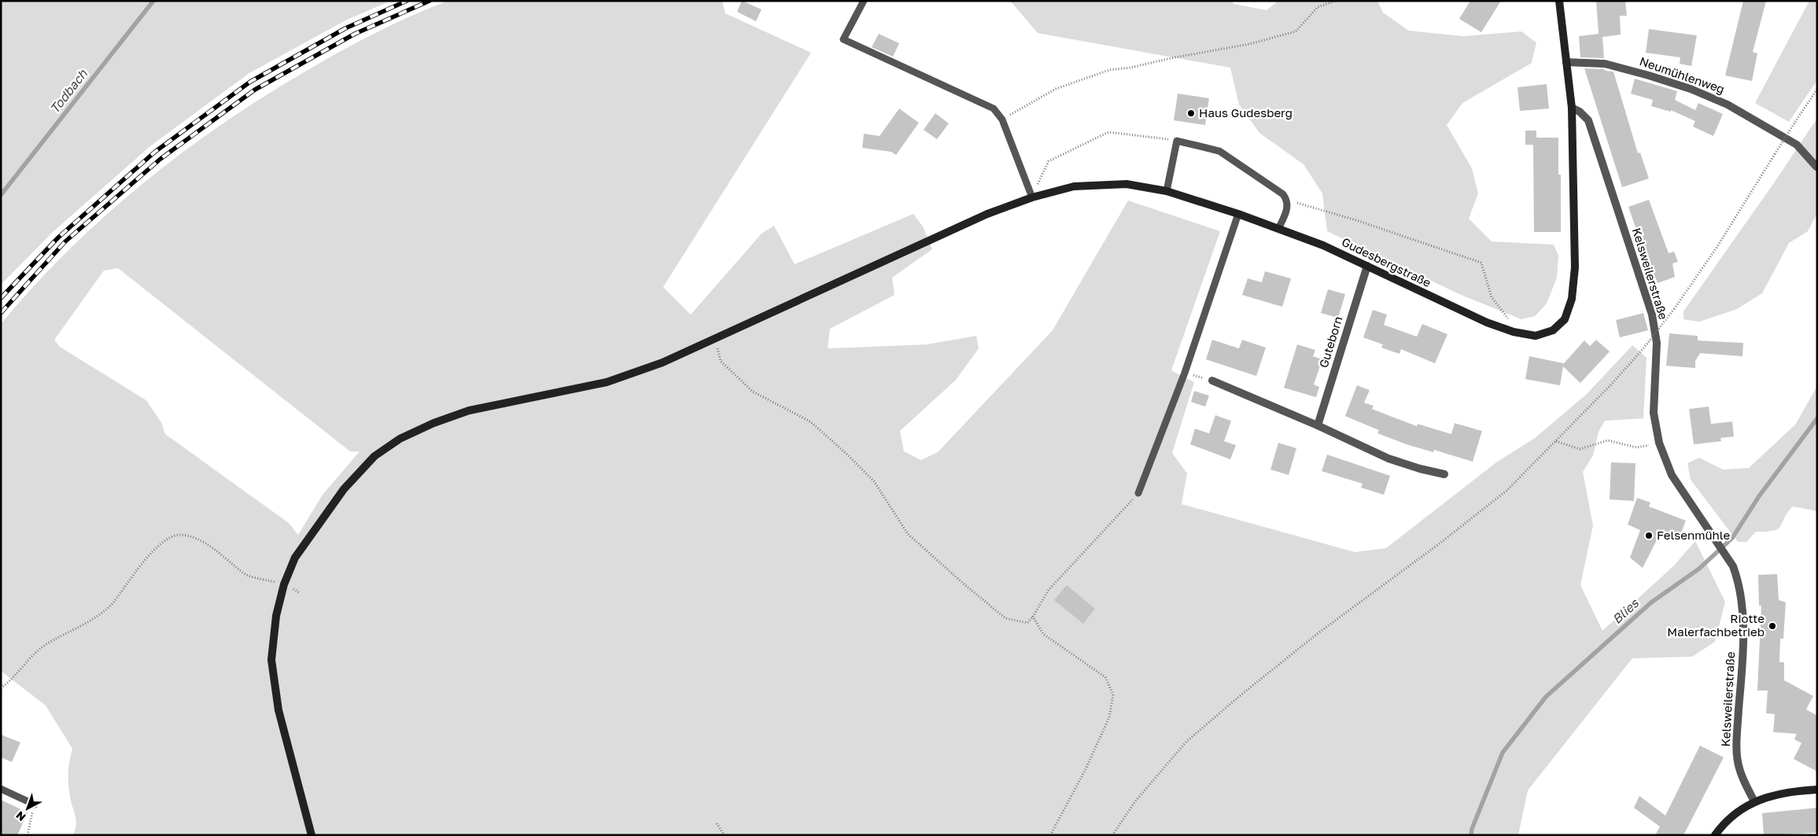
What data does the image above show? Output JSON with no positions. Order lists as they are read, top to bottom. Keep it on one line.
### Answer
{"streets":{"main road":["Gudesbergstraße"],"street":["Neumühlenweg","Kelsweilerstraße","Guteborn"]},"crossings":[["Gudesbergstraße","Kelsweilerstraße"],["Gudesbergstraße","Guteborn"]],"water":["Todbach","Blies"],"places":["Haus Gudesberg","Felsenmühle","Riotte Malerfachbetrieb"],"north":"bottom left"}
